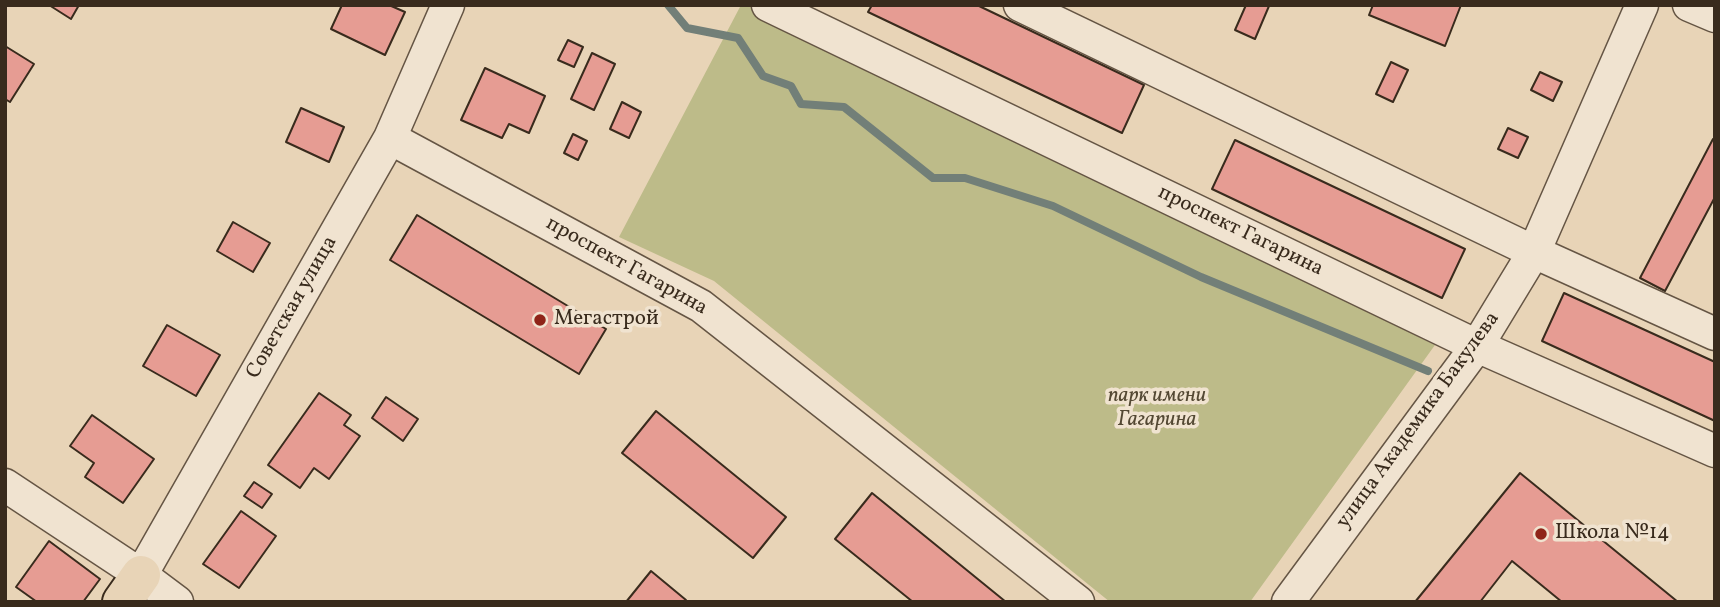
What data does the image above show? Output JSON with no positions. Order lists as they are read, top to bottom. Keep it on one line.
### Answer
{"streets":{"street":["проспект Гагарина","Советская улица","улица Академика Бакулева"]},"crossings":[["проспект Гагарина","Советская улица"],["проспект Гагарина","улица Академика Бакулева"]],"parks":["парк имени Гагарина"],"places":["Мегастрой","Школа №14"]}
